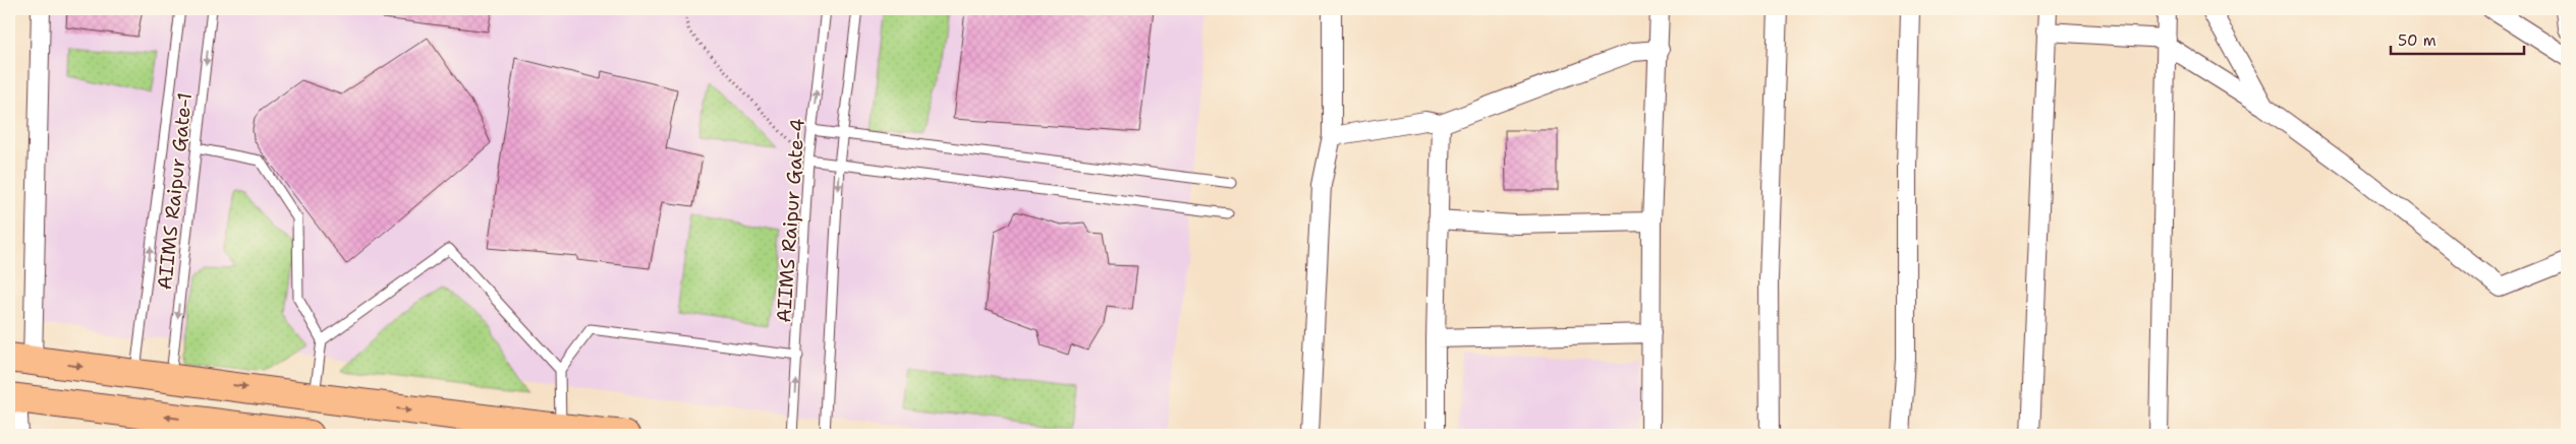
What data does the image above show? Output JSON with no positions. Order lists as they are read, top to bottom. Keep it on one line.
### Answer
{"streets":{"lane":["AIIMS Raipur Gate-1","AIIMS Raipur Gate-4"]},"scale_bar":"50 m"}
